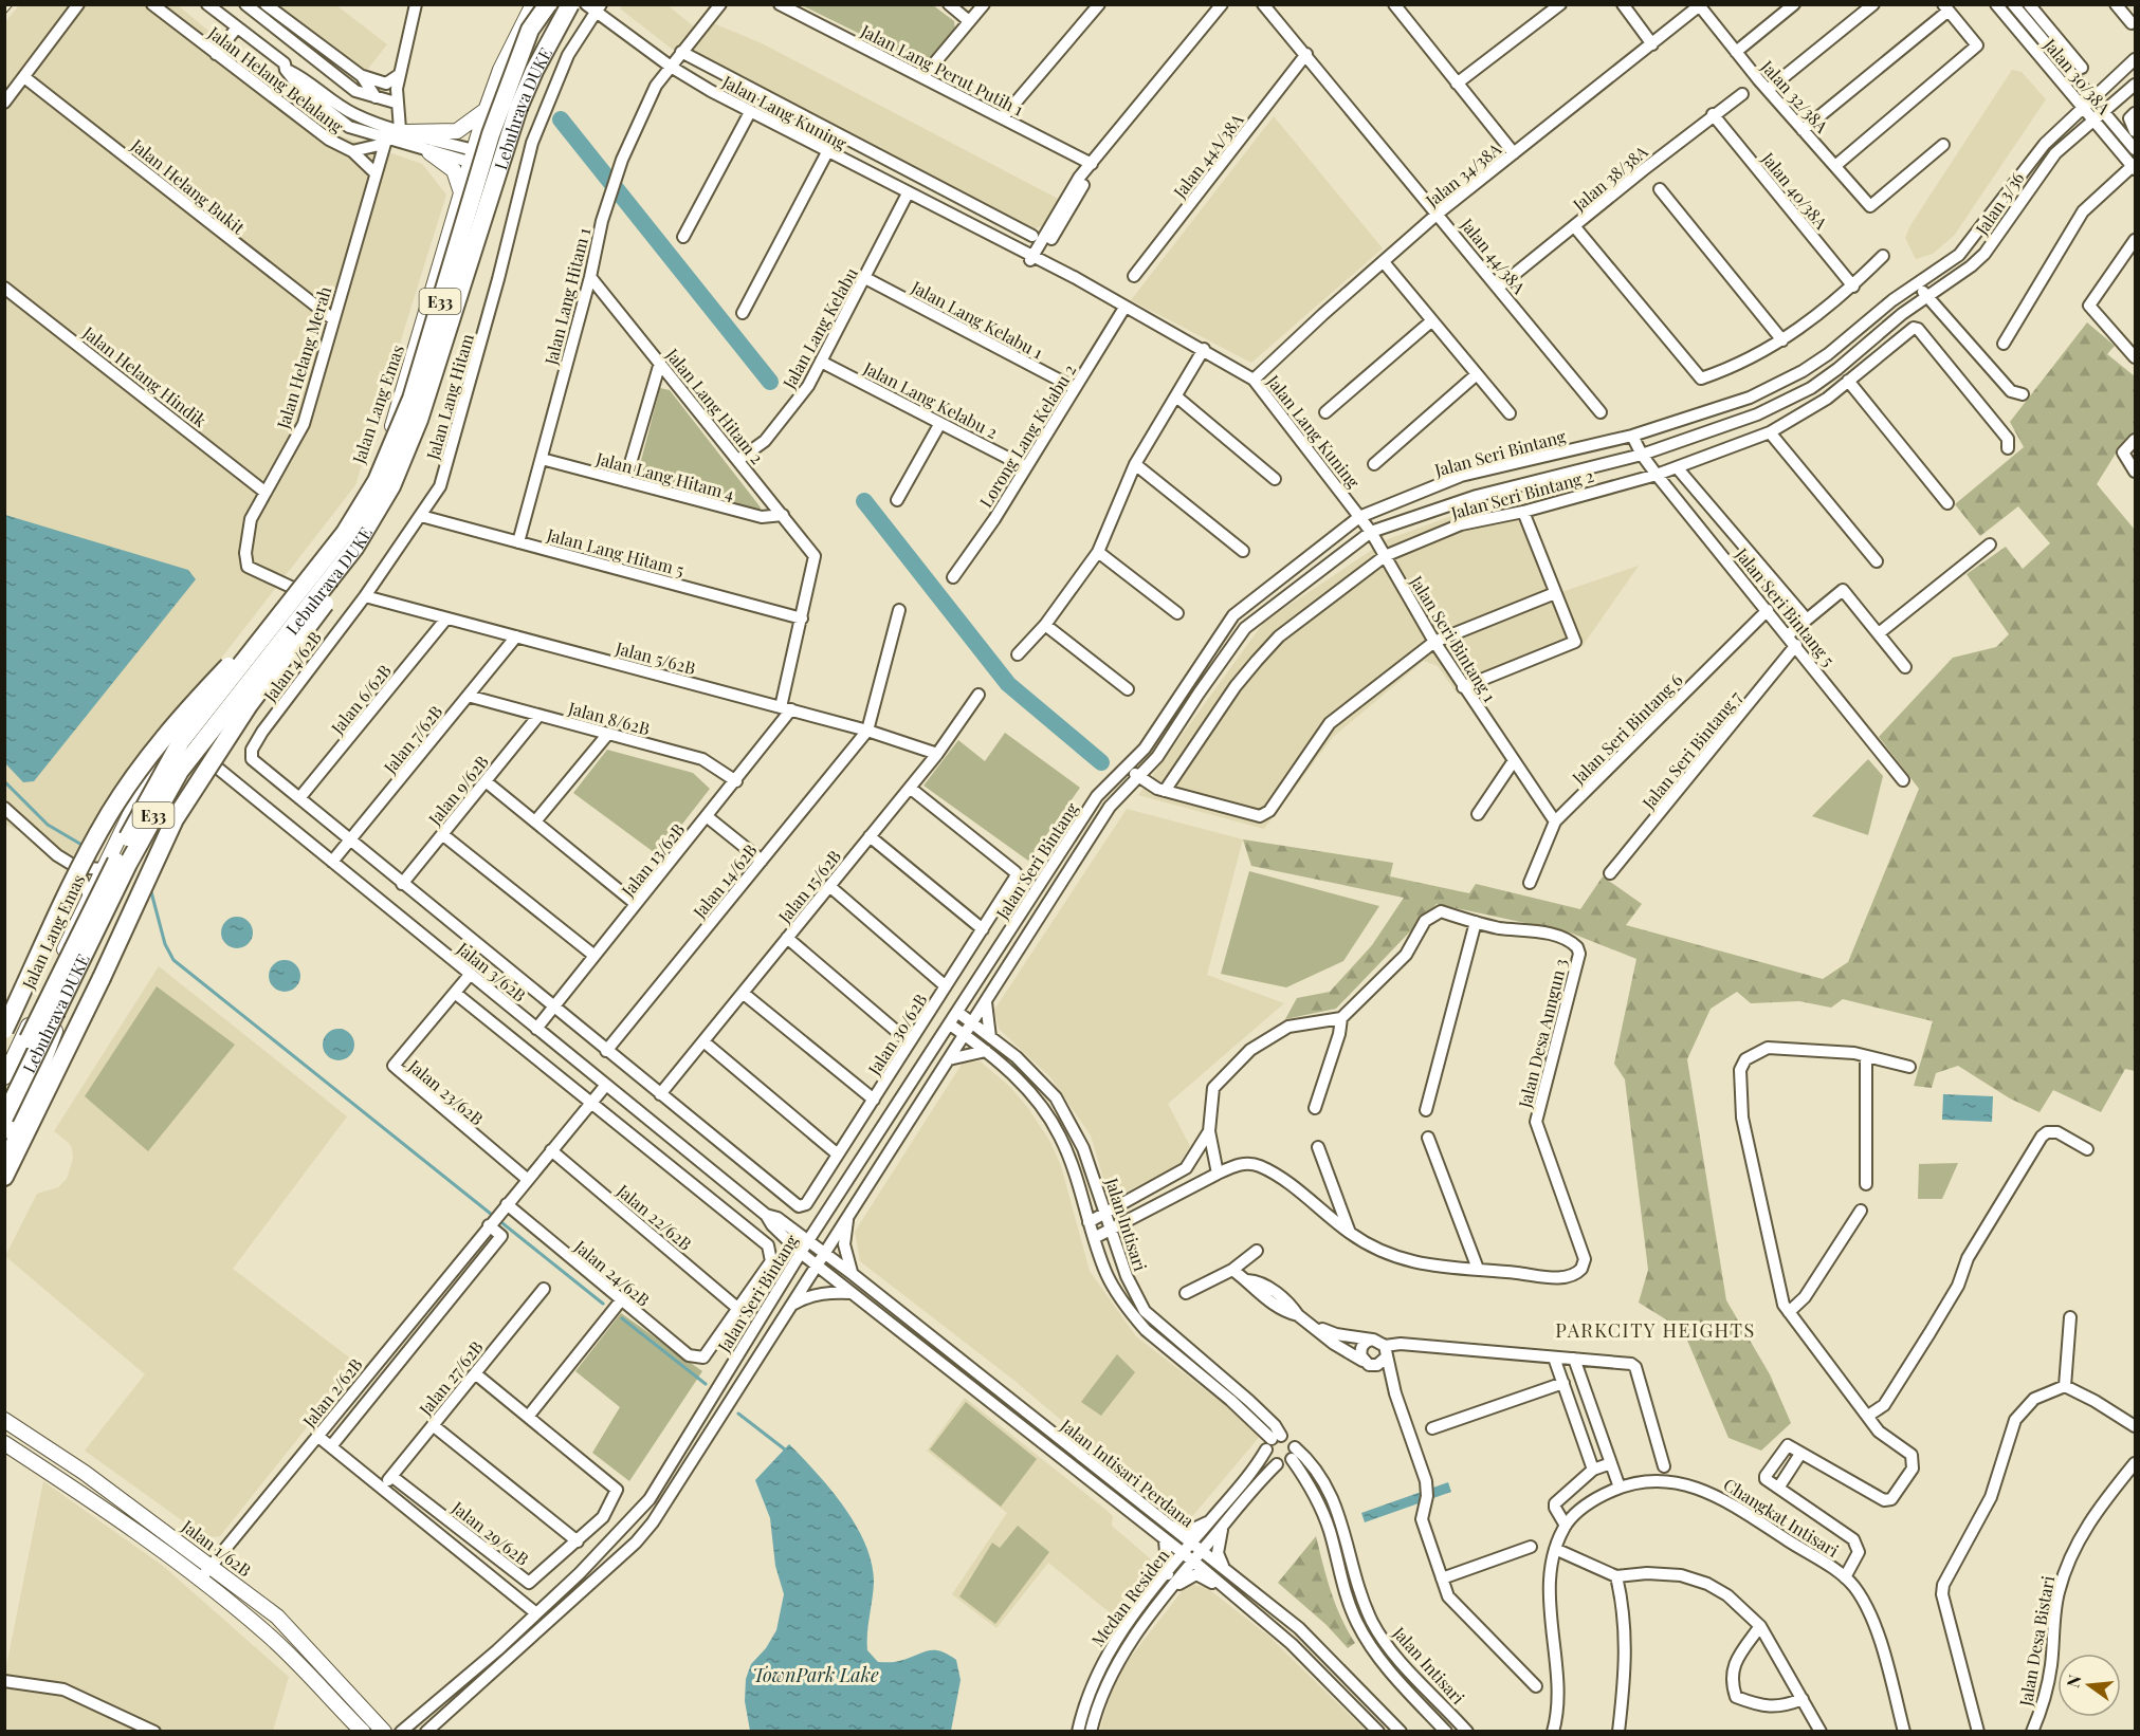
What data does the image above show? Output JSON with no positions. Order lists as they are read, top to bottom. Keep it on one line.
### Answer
{"streets":{"highway":["Lebuhraya DUKE","E33"],"main road":["Jalan Lang Emas","Jalan 1/62B"],"street":["Jalan Lang Perut Putih 1","Jalan 30/38A","Jalan Helang Belalang","Jalan 32/38A","Jalan Lang Kuning","Jalan 44A/38A","Jalan 34/38A","Jalan 38/38A","Jalan Helang Bukit","Jalan 40/38A","Jalan 3/36","Jalan 44/38A","Jalan Lang Hitam 1","Jalan Lang Kelabu 1","Jalan Lang Kelabu","Jalan Helang Merah","Jalan Helang Hindik","Jalan Lang Hitam","Jalan Lang Kelabu 2","Jalan Lang Hitam 2","Lorong Lang Kelabu 2","Jalan Seri Bintang","Jalan Lang Hitam 4","Jalan Seri Bintang 2","Jalan Lang Hitam 5","Jalan Seri Bintang 5","Jalan Seri Bintang 1","Jalan 5/62B","Jalan 4/62B","Jalan 6/62B","Jalan 8/62B","Jalan Seri Bintang 6","Jalan 7/62B","Jalan Seri Bintang 7","Jalan 9/62B","Jalan 13/62B","Jalan 14/62B","Jalan 15/62B","Jalan 3/62B","Jalan Desa Anngun 3","Jalan 30/62B","Jalan 23/62B","Jalan 22/62B","Jalan Intisari","Jalan 24/62B","Jalan 27/62B","Jalan 2/62B","Jalan Intisari Perdana","Changkat Intisari","Jalan 29/62B","Medan Residen","Jalan Desa Bistari"]},"crossings":[["Jalan 30/38A","Jalan 3/36"],["Jalan Helang Belalang","Jalan Helang Merah"],["Jalan 32/38A","Jalan 34/38A"],["Lebuhraya DUKE","Jalan Helang Merah"],["Lebuhraya DUKE","Jalan Lang Emas"],["Jalan Lang Kuning","Jalan 34/38A"],["Jalan Lang Kuning","Jalan Lang Hitam 1"],["Jalan Lang Kuning","Jalan Lang Kelabu"],["Jalan Lang Kuning","Jalan Lang Hitam"],["Jalan Lang Kuning","Lorong Lang Kelabu 2"],["Jalan Lang Kuning","Jalan Seri Bintang"],["Jalan Lang Kuning","Jalan Seri Bintang 1"],["Jalan 44A/38A","Jalan 44/38A"],["Jalan 34/38A","Jalan 44/38A"],["Jalan 38/38A","Jalan 40/38A"],["Jalan 38/38A","Jalan 44/38A"],["Jalan Helang Bukit","Jalan Helang Merah"],["Jalan 3/36","Jalan Seri Bintang"],["Jalan Lang Hitam 1","Jalan Lang Hitam 2"],["Jalan Lang Hitam 1","Jalan Lang Hitam 4"],["Jalan Lang Hitam 1","Jalan Lang Hitam 5"],["Jalan Lang Kelabu 1","Jalan Lang Kelabu"],["Jalan Lang Kelabu 1","Lorong Lang Kelabu 2"],["Jalan Lang Kelabu","Jalan Lang Kelabu 2"],["Jalan Lang Kelabu","Jalan Lang Hitam 2"],["Jalan Helang Merah","Jalan Helang Hindik"],["Jalan Helang Merah","Jalan Lang Emas"],["Jalan Lang Hitam","Jalan Lang Hitam 5"],["Jalan Lang Hitam","Jalan 5/62B"],["Jalan Lang Hitam","Jalan 4/62B"],["Jalan Lang Kelabu 2","Lorong Lang Kelabu 2"],["Jalan Lang Hitam 2","Jalan Lang Hitam 4"],["Jalan Lang Hitam 2","Jalan Lang Hitam 5"],["Jalan Seri Bintang","Jalan Seri Bintang 5"],["Jalan Seri Bintang","Jalan Seri Bintang 1"],["Jalan Seri Bintang","Jalan 3/62B"],["Jalan Seri Bintang","Jalan Intisari"],["Jalan Seri Bintang","Jalan Intisari Perdana"],["Jalan Seri Bintang","Jalan 29/62B"],["Jalan Seri Bintang 2","Jalan Seri Bintang 5"],["Jalan Seri Bintang 2","Jalan Seri Bintang 1"],["Jalan Seri Bintang 5","Jalan Seri Bintang 6"],["Jalan Seri Bintang 5","Jalan Seri Bintang 7"],["Jalan Seri Bintang 1","Jalan Seri Bintang 6"],["Jalan 5/62B","Jalan 4/62B"],["Jalan 5/62B","Jalan 6/62B"],["Jalan 5/62B","Jalan 7/62B"],["Jalan 5/62B","Jalan 13/62B"],["Jalan 5/62B","Jalan 14/62B"],["Jalan 5/62B","Jalan 15/62B"],["Jalan 4/62B","Jalan 3/62B"],["Jalan 6/62B","Jalan 3/62B"],["Jalan 8/62B","Jalan 7/62B"],["Jalan 8/62B","Jalan 9/62B"],["Jalan 8/62B","Jalan 13/62B"],["Jalan 7/62B","Jalan 3/62B"],["Jalan 9/62B","Jalan 3/62B"],["Jalan 13/62B","Jalan 3/62B"],["Jalan 14/62B","Jalan 3/62B"],["Jalan 15/62B","Jalan 3/62B"],["Jalan 15/62B","Jalan 30/62B"],["Jalan 3/62B","Jalan 30/62B"],["Jalan 3/62B","Jalan 2/62B"],["Jalan 3/62B","Jalan Intisari Perdana"],["Jalan 23/62B","Jalan 2/62B"],["Jalan 22/62B","Jalan 24/62B"],["Jalan 22/62B","Jalan 2/62B"],["Jalan 24/62B","Jalan 2/62B"],["Jalan 27/62B","Jalan 29/62B"],["Jalan 2/62B","Jalan 29/62B"],["Jalan 2/62B","Jalan 1/62B"],["Jalan Intisari Perdana","Medan Residen"]],"districts":["PARKCITY HEIGHTS"],"water":["TownPark Lake"],"north":"left"}
